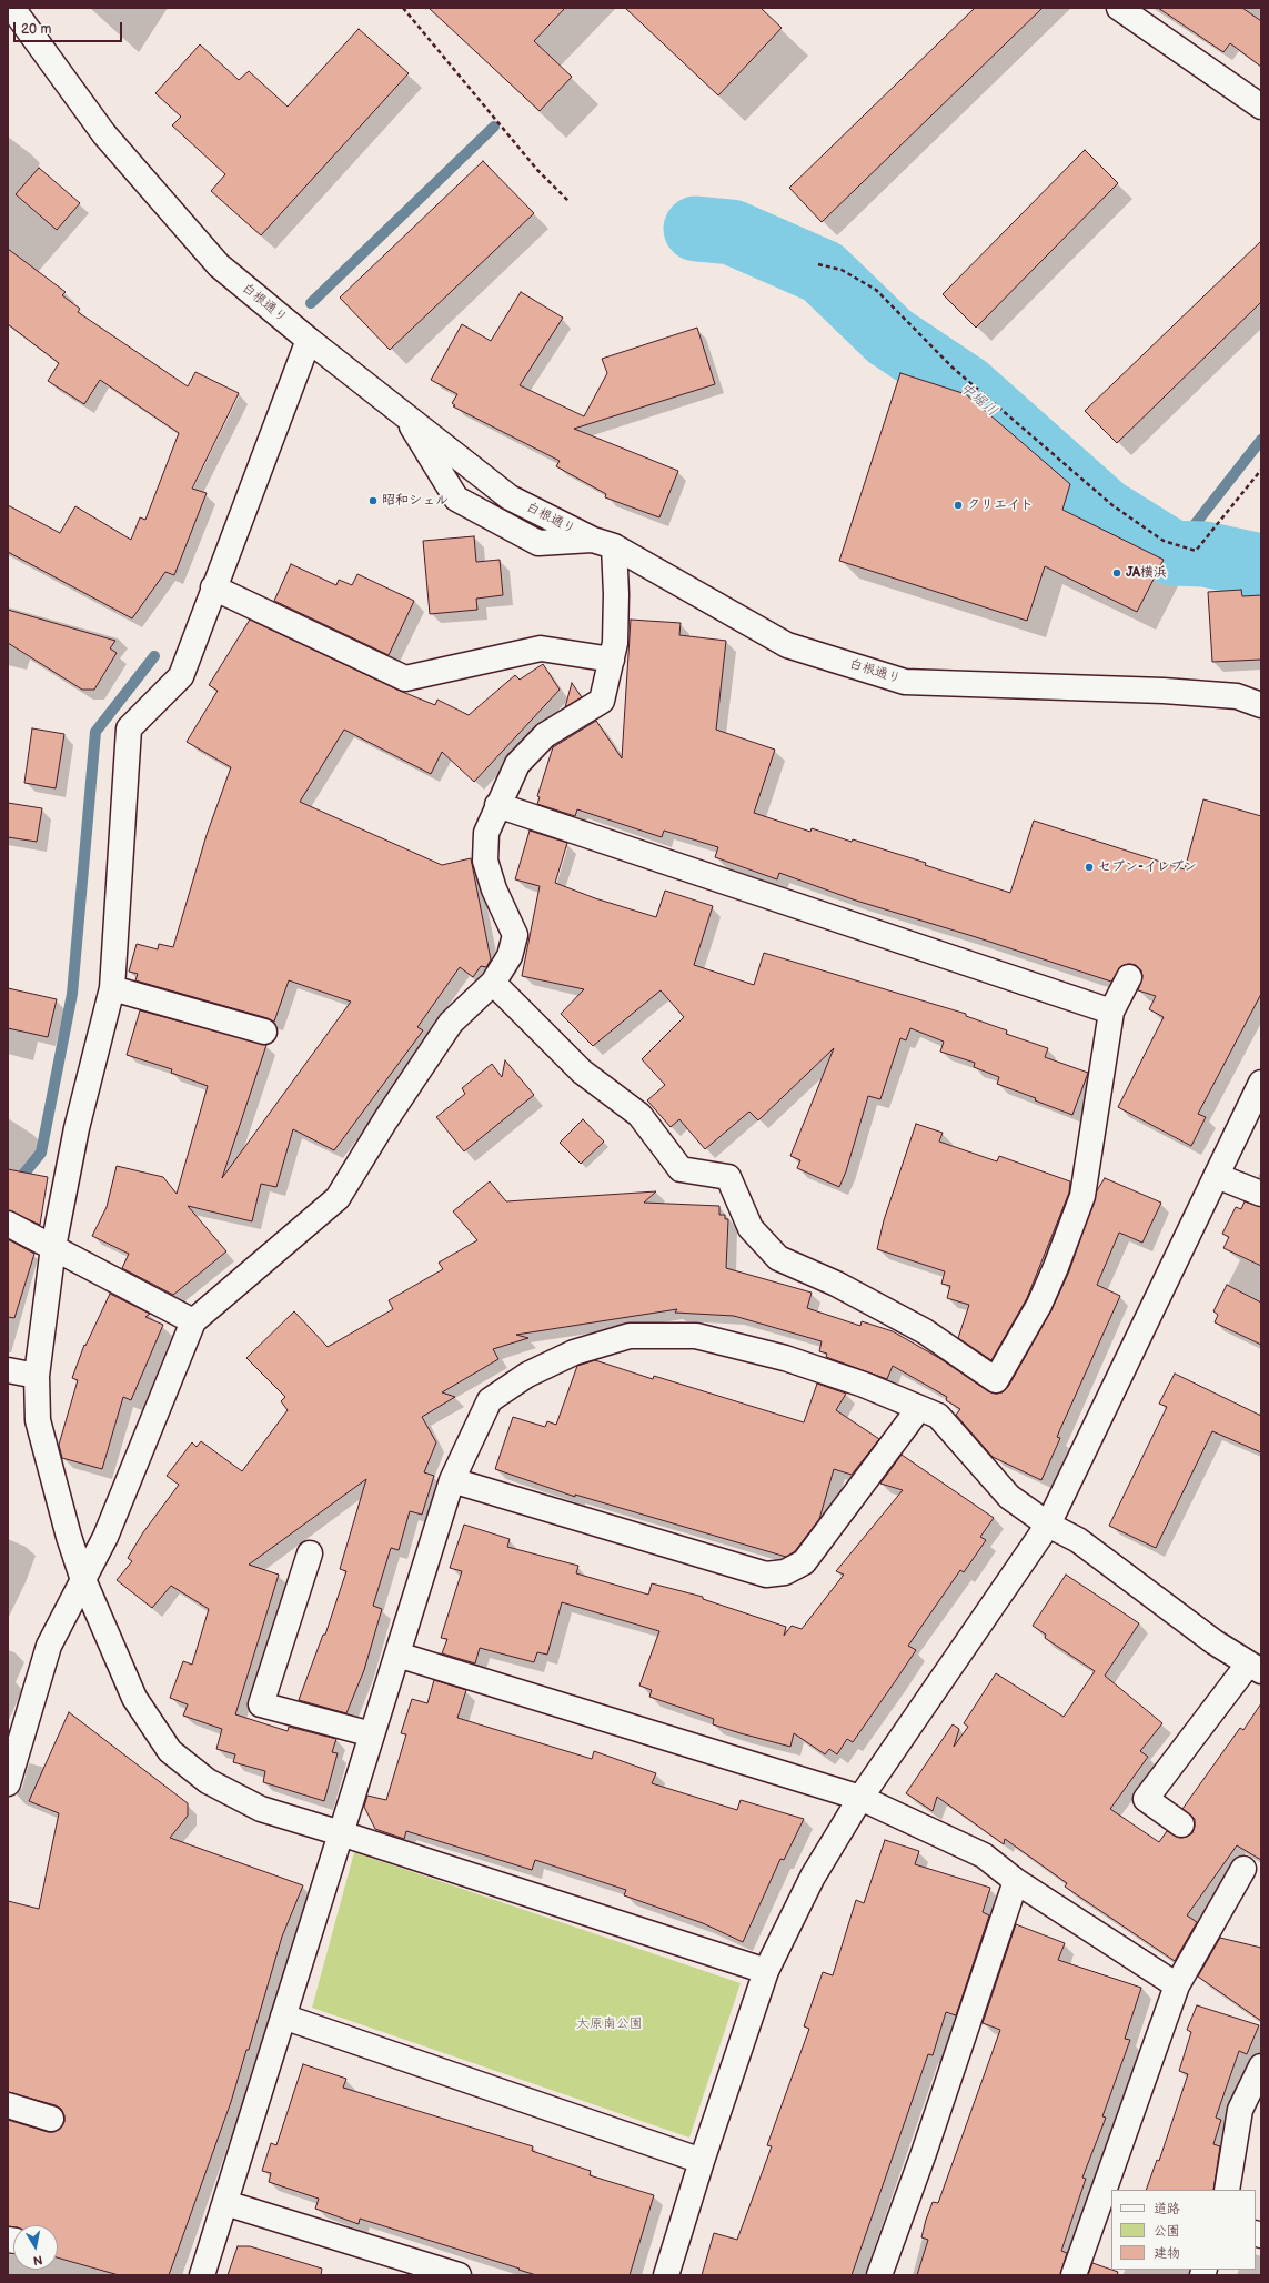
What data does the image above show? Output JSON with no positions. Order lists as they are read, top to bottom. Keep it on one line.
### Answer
{"streets":{"street":["白根通り"]},"water":["中堀川"],"parks":["大原南公園"],"places":["昭和シェル","クリエイト","JA横浜","セブン-イレブン"],"legend":["道路","公園","建物"],"scale_bar":"20 m","north":"bottom"}
